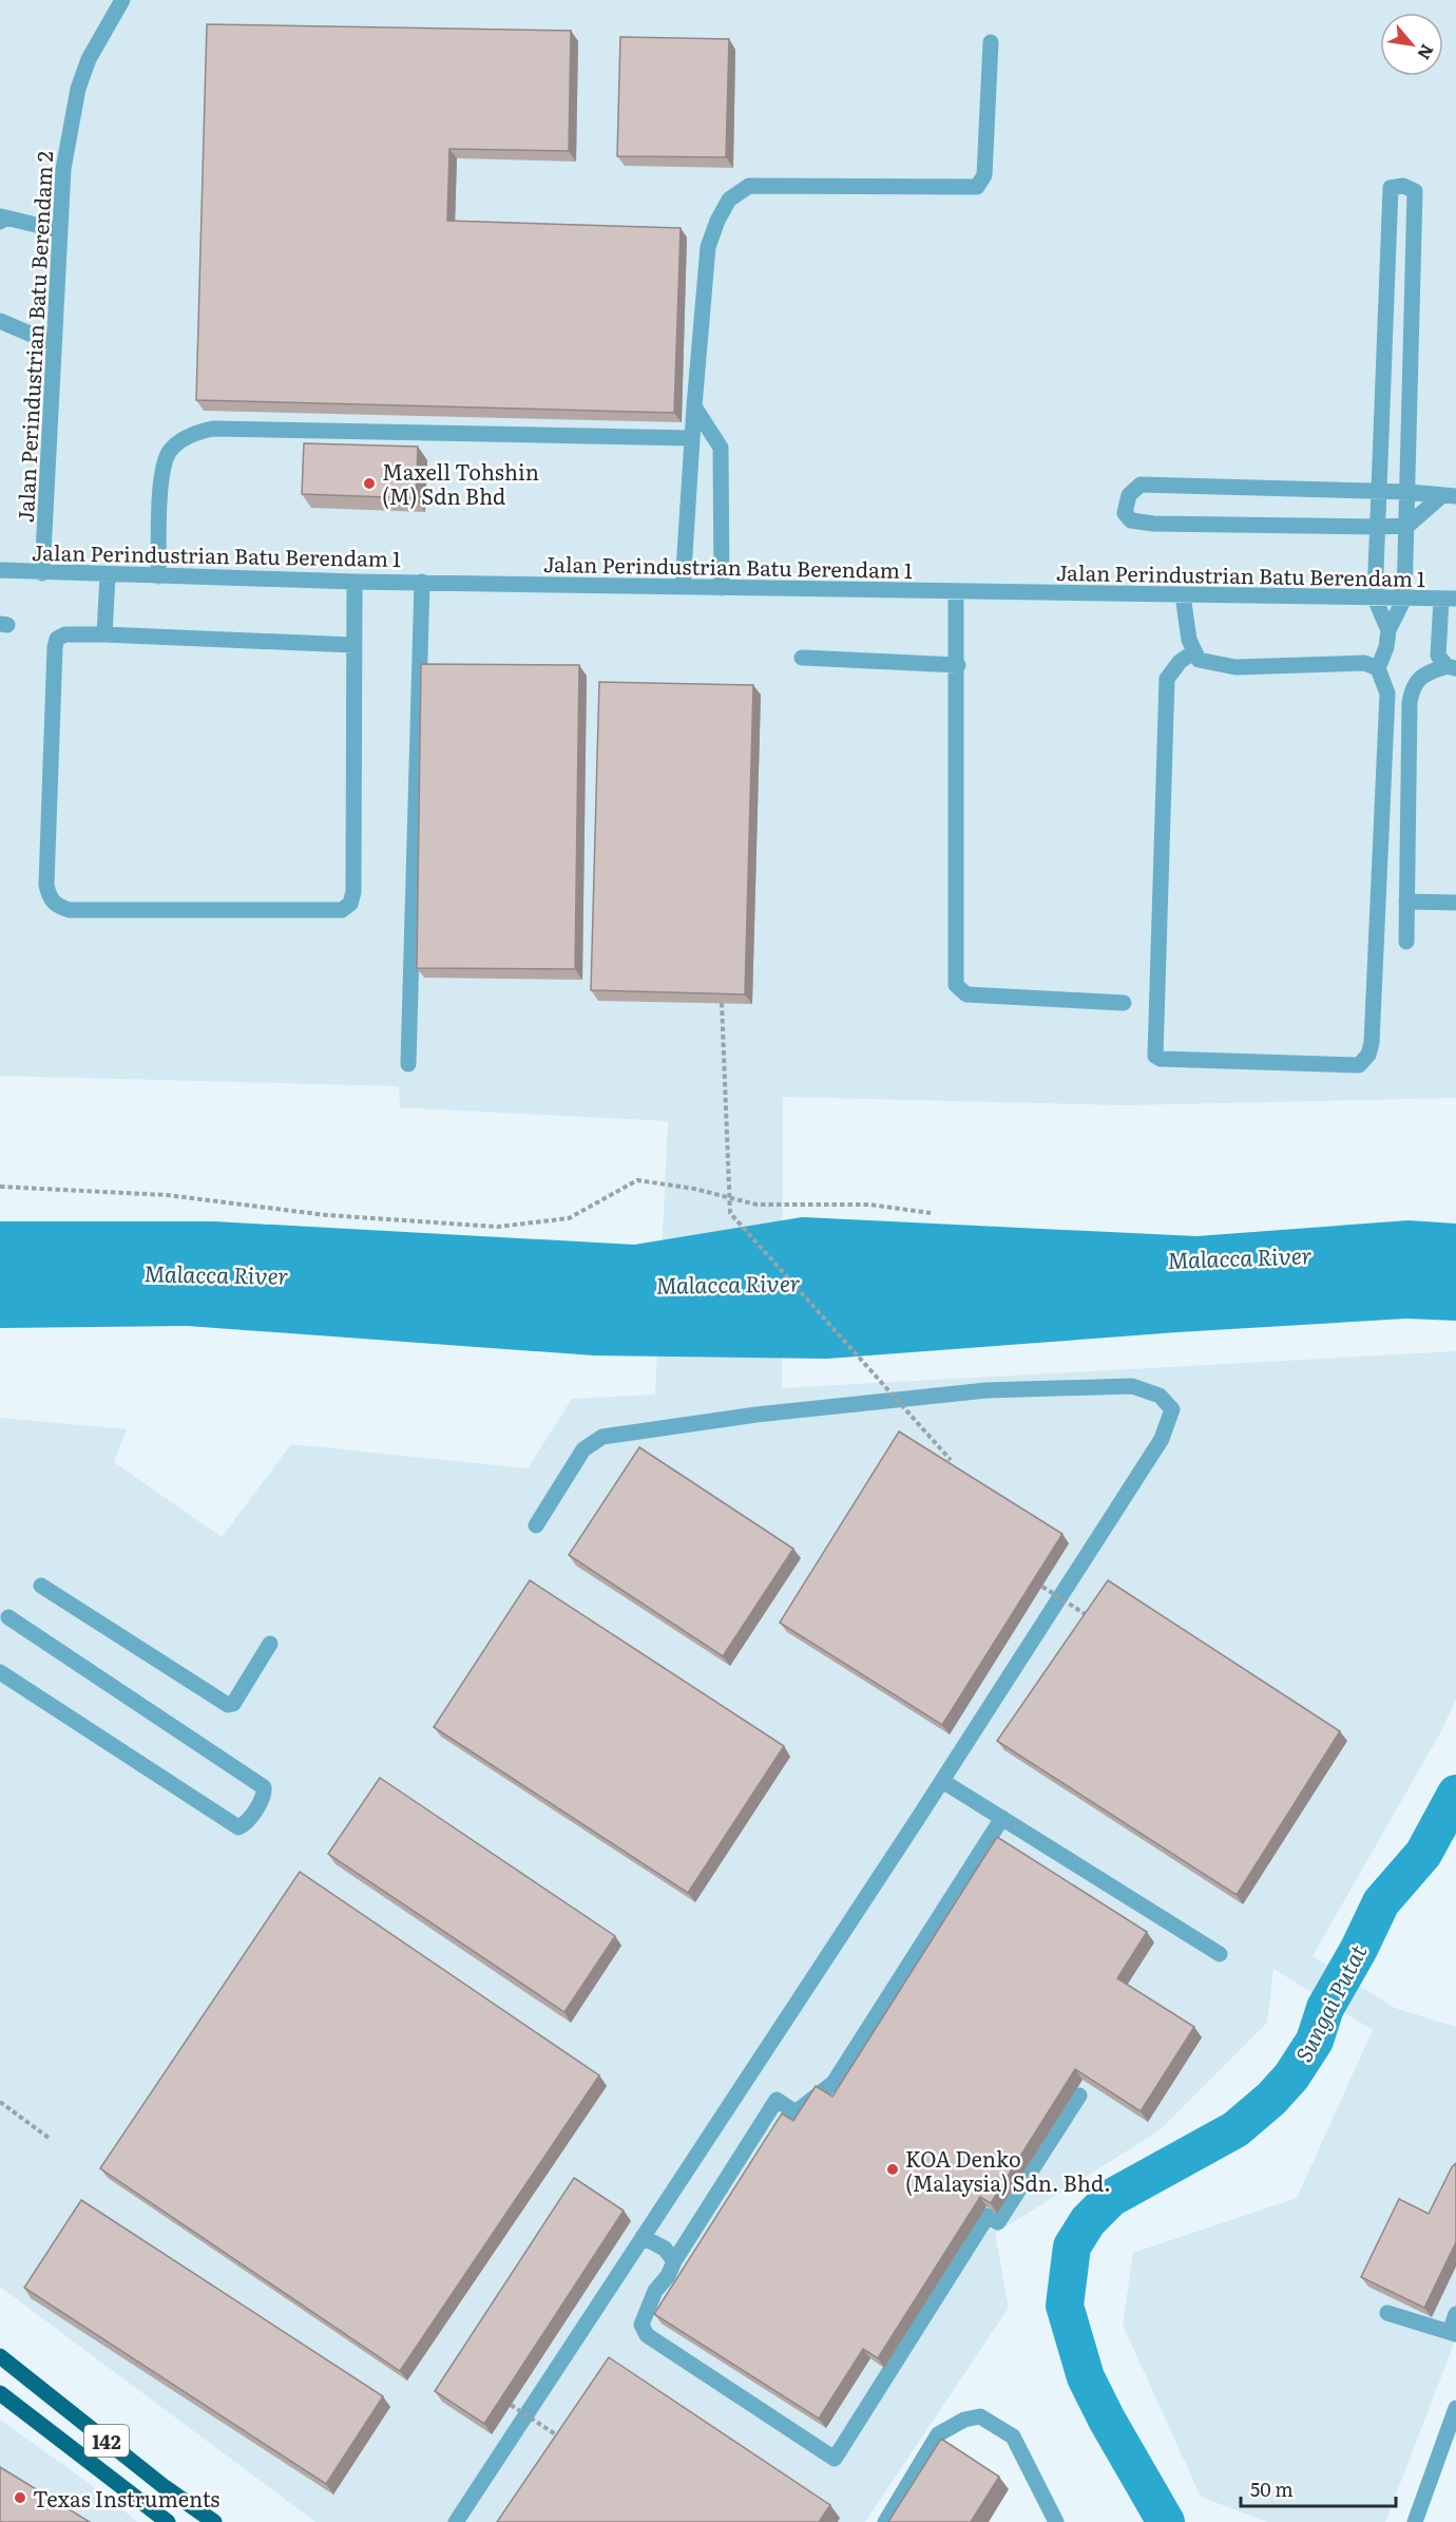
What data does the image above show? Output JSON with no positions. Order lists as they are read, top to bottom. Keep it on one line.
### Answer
{"streets":{"main road":["142"],"street":["Jalan Perindustrian Batu Berendam 2","Jalan Perindustrian Batu Berendam 1"]},"crossings":[["Jalan Perindustrian Batu Berendam 2","Jalan Perindustrian Batu Berendam 1"]],"water":["Malacca River","Sungai Putat"],"places":["Maxell Tohshin (M) Sdn Bhd","KOA Denko (Malaysia) Sdn. Bhd.","Texas Instruments"],"scale_bar":"50 m","north":"bottom right"}
